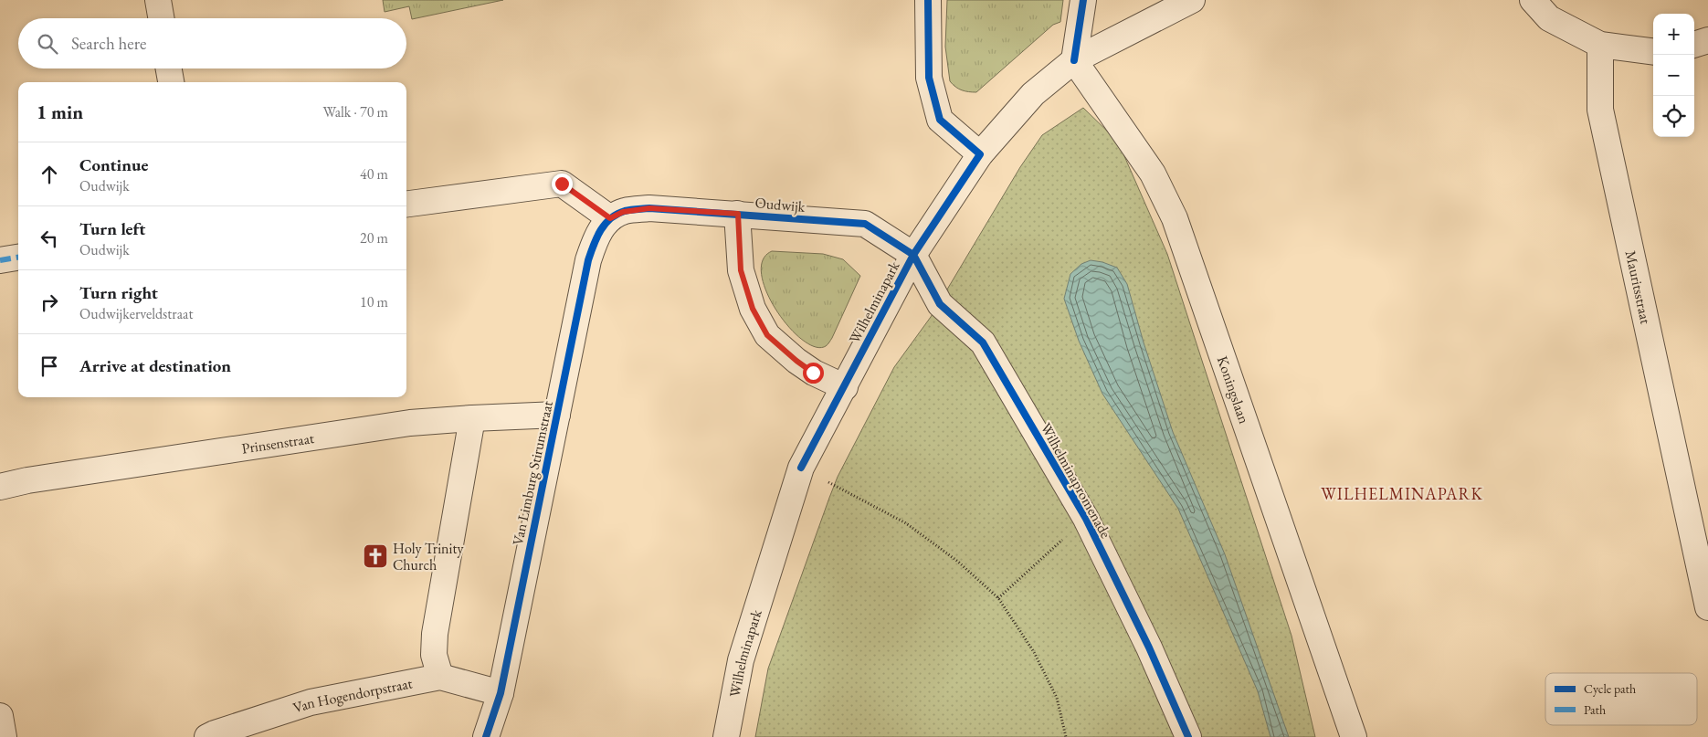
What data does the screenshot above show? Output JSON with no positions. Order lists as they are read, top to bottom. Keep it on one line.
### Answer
{"streets":{"street":["Oudwijk","Mauritsstraat","Wilhelminapark","Koningslaan","Prinsenstraat","Van Limburg Stirumstraat","Wilhelminapromenade","Van Hogendorpstraat"]},"crossings":[["Oudwijk","Wilhelminapark"],["Oudwijk","Van Limburg Stirumstraat"],["Oudwijk","Wilhelminapromenade"],["Wilhelminapark","Koningslaan"],["Wilhelminapark","Wilhelminapromenade"],["Prinsenstraat","Van Limburg Stirumstraat"],["Van Limburg Stirumstraat","Van Hogendorpstraat"]],"districts":["WILHELMINAPARK"],"places":{"church":["Holy Trinity Church"]},"legend":["Cycle path","Path"],"page":{"map_buttons":["+","−"],"search":"Search here","heading":["1 min","Walk · 70 m"],"list":[["Continue","Oudwijk","40 m"],["Turn left","Oudwijk","20 m"],["Turn right","Oudwijkerveldstraat","10 m"],"Arrive at destination"]}}
